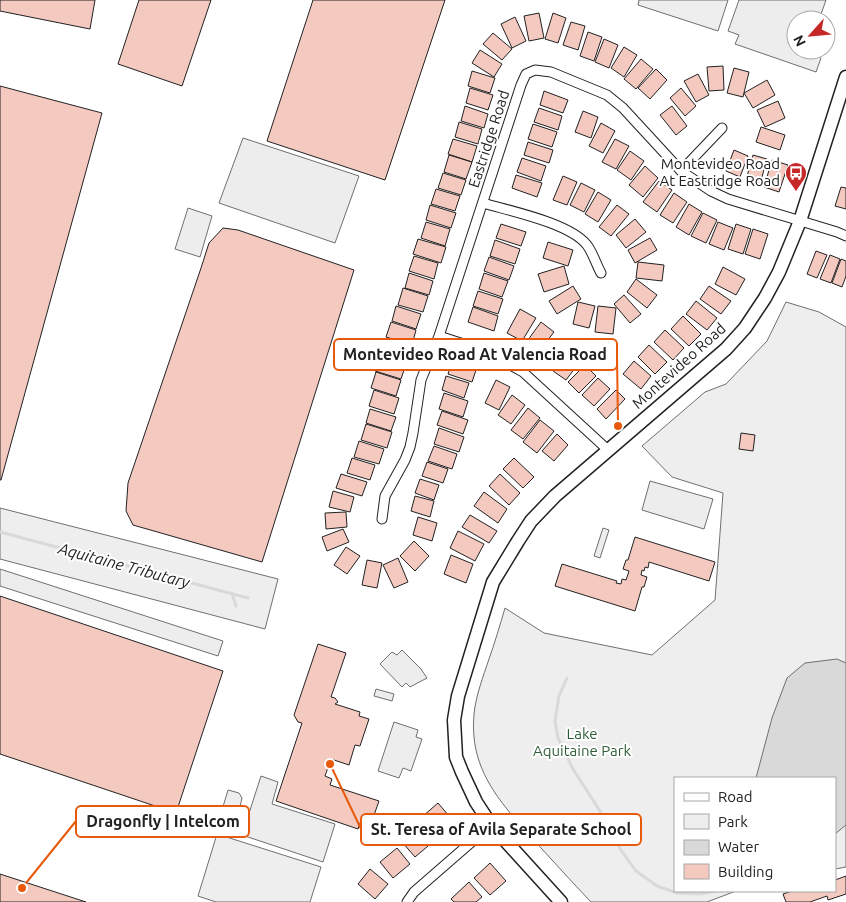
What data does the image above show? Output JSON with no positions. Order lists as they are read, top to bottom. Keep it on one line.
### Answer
{"streets":{"street":["Eastridge Road","Montevideo Road"]},"crossings":[["Eastridge Road","Montevideo Road"]],"water":["Aquitaine Tributary"],"parks":["Lake Aquitaine Park"],"places":{"bus stop":["Montevideo Road At Eastridge Road"],"other":["Montevideo Road At Valencia Road","St. Teresa of Avila Separate School","Dragonfly | Intelcom"]},"legend":["Road","Park","Water","Building"],"north":"bottom left"}
